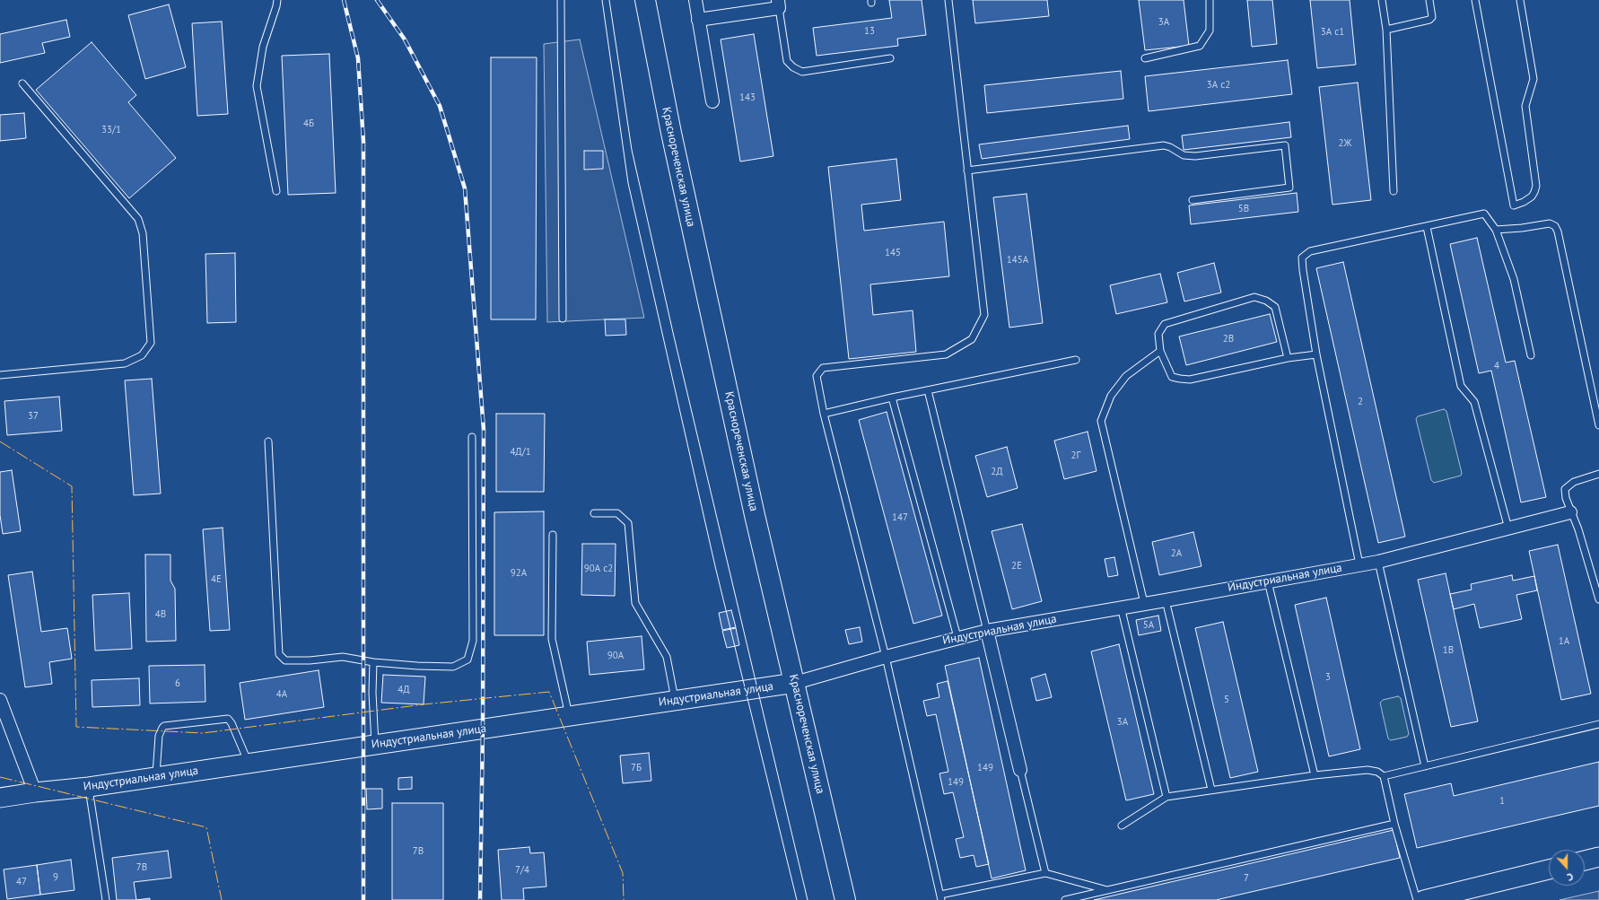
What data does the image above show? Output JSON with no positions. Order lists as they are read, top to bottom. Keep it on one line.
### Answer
{"streets":{"main road":["Краснореченская улица"],"street":["Индустриальная улица"]},"crossings":[["Краснореченская улица","Индустриальная улица"]],"house_numbers":["3А","13","3А с1","3А с2","143","4Б","33/1","2Ж","5В","145","145А","2В","4","2","37","4Д/1","2Г","2Д","147","2А","2Е","90А с2","92А","4Е","4В","5А","1А","1В","90А","3","6","4Д","4А","5","3А","7Б","149","149","1","7В","7В","7/4","9","7","47"],"north":"bottom"}
